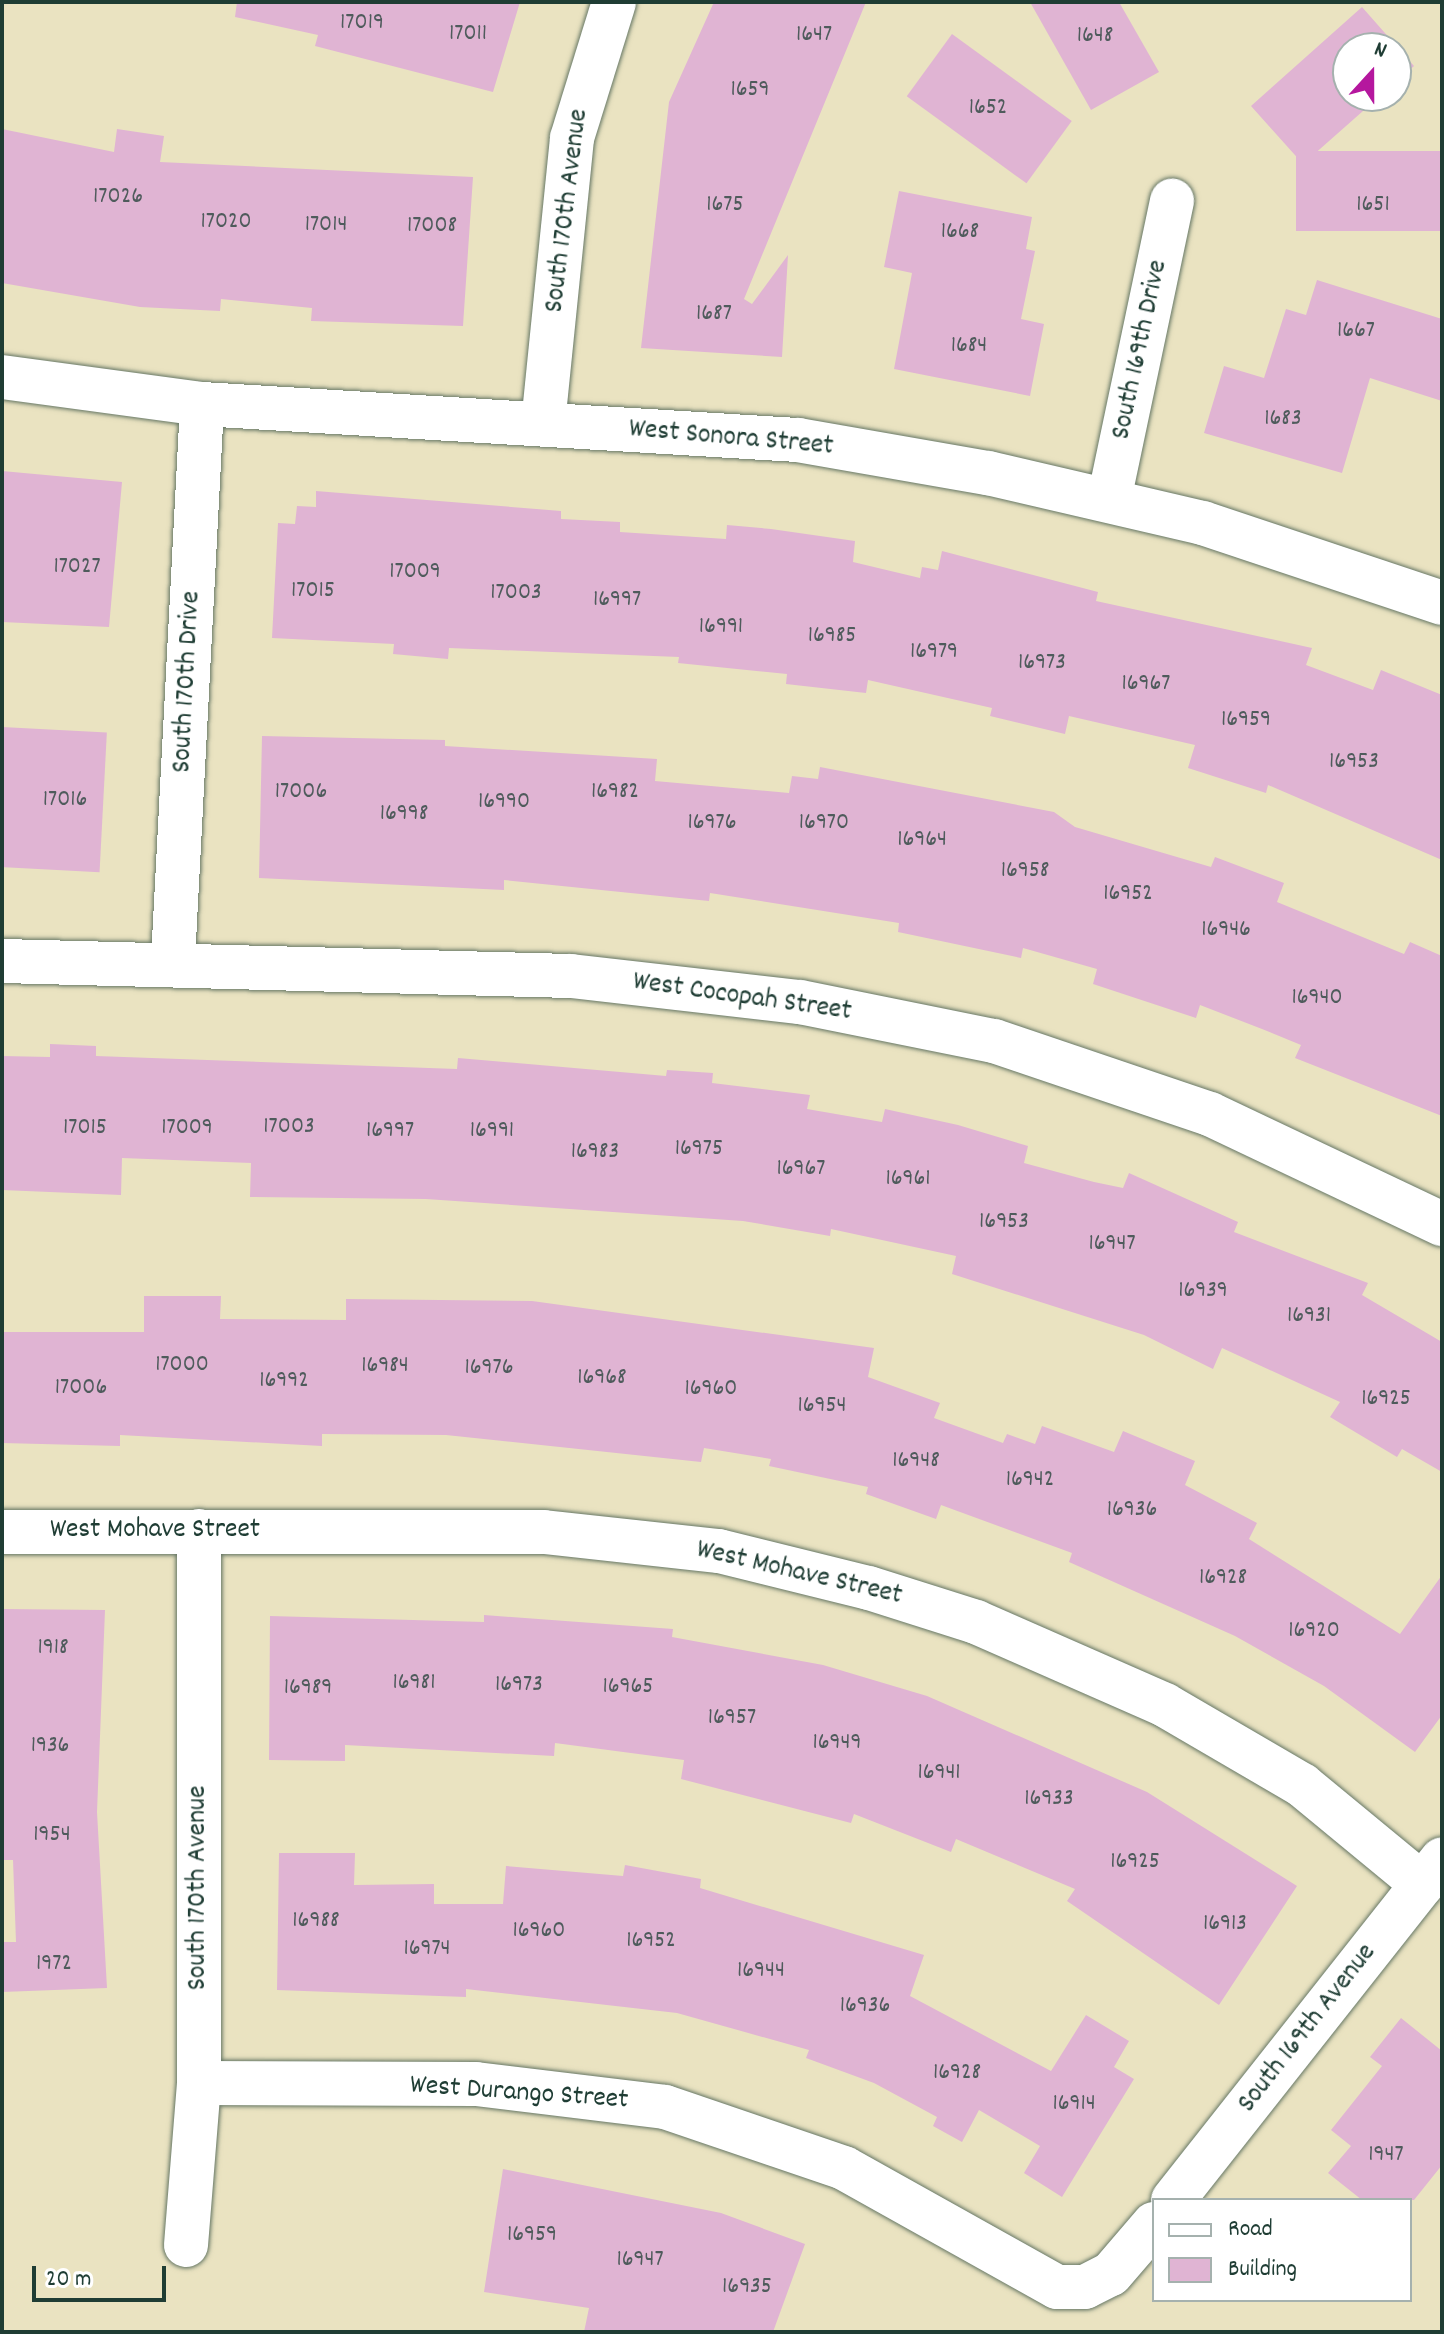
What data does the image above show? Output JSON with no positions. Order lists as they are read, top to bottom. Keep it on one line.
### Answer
{"streets":{"street":["South 170th Avenue","South 169th Drive","West Sonora Street","South 170th Drive","West Cocopah Street","West Mohave Street","South 169th Avenue","West Durango Street"]},"crossings":[["South 170th Avenue","West Sonora Street"],["South 170th Avenue","West Mohave Street"],["South 170th Avenue","West Durango Street"],["South 169th Drive","West Sonora Street"],["West Sonora Street","South 170th Drive"],["South 170th Drive","West Cocopah Street"],["West Mohave Street","South 169th Avenue"]],"house_numbers":["17019","17011","1647","1648","1659","1652","17026","1675","1651","17020","17014","17008","1668","1687","1667","1684","1683","17027","17009","17015","17003","16997","16991","16985","16979","16973","16967","16959","16953","17006","16982","17016","16990","16998","16976","16970","16964","16958","16952","16946","16940","17003","17015","17009","16997","16991","16975","16983","16967","16961","16953","16947","16939","16931","17000","16984","16976","16968","16992","17006","16960","16925","16954","16948","16942","16936","16928","16920","1918","16981","16973","16965","16989","16957","16949","1936","16941","16933","1954","16925","16988","16913","16960","16952","16974","1972","16944","16936","16928","16914","1947","16959","16947","16935"],"legend":["Road","Building"],"scale_bar":"20 m","north":"top"}
